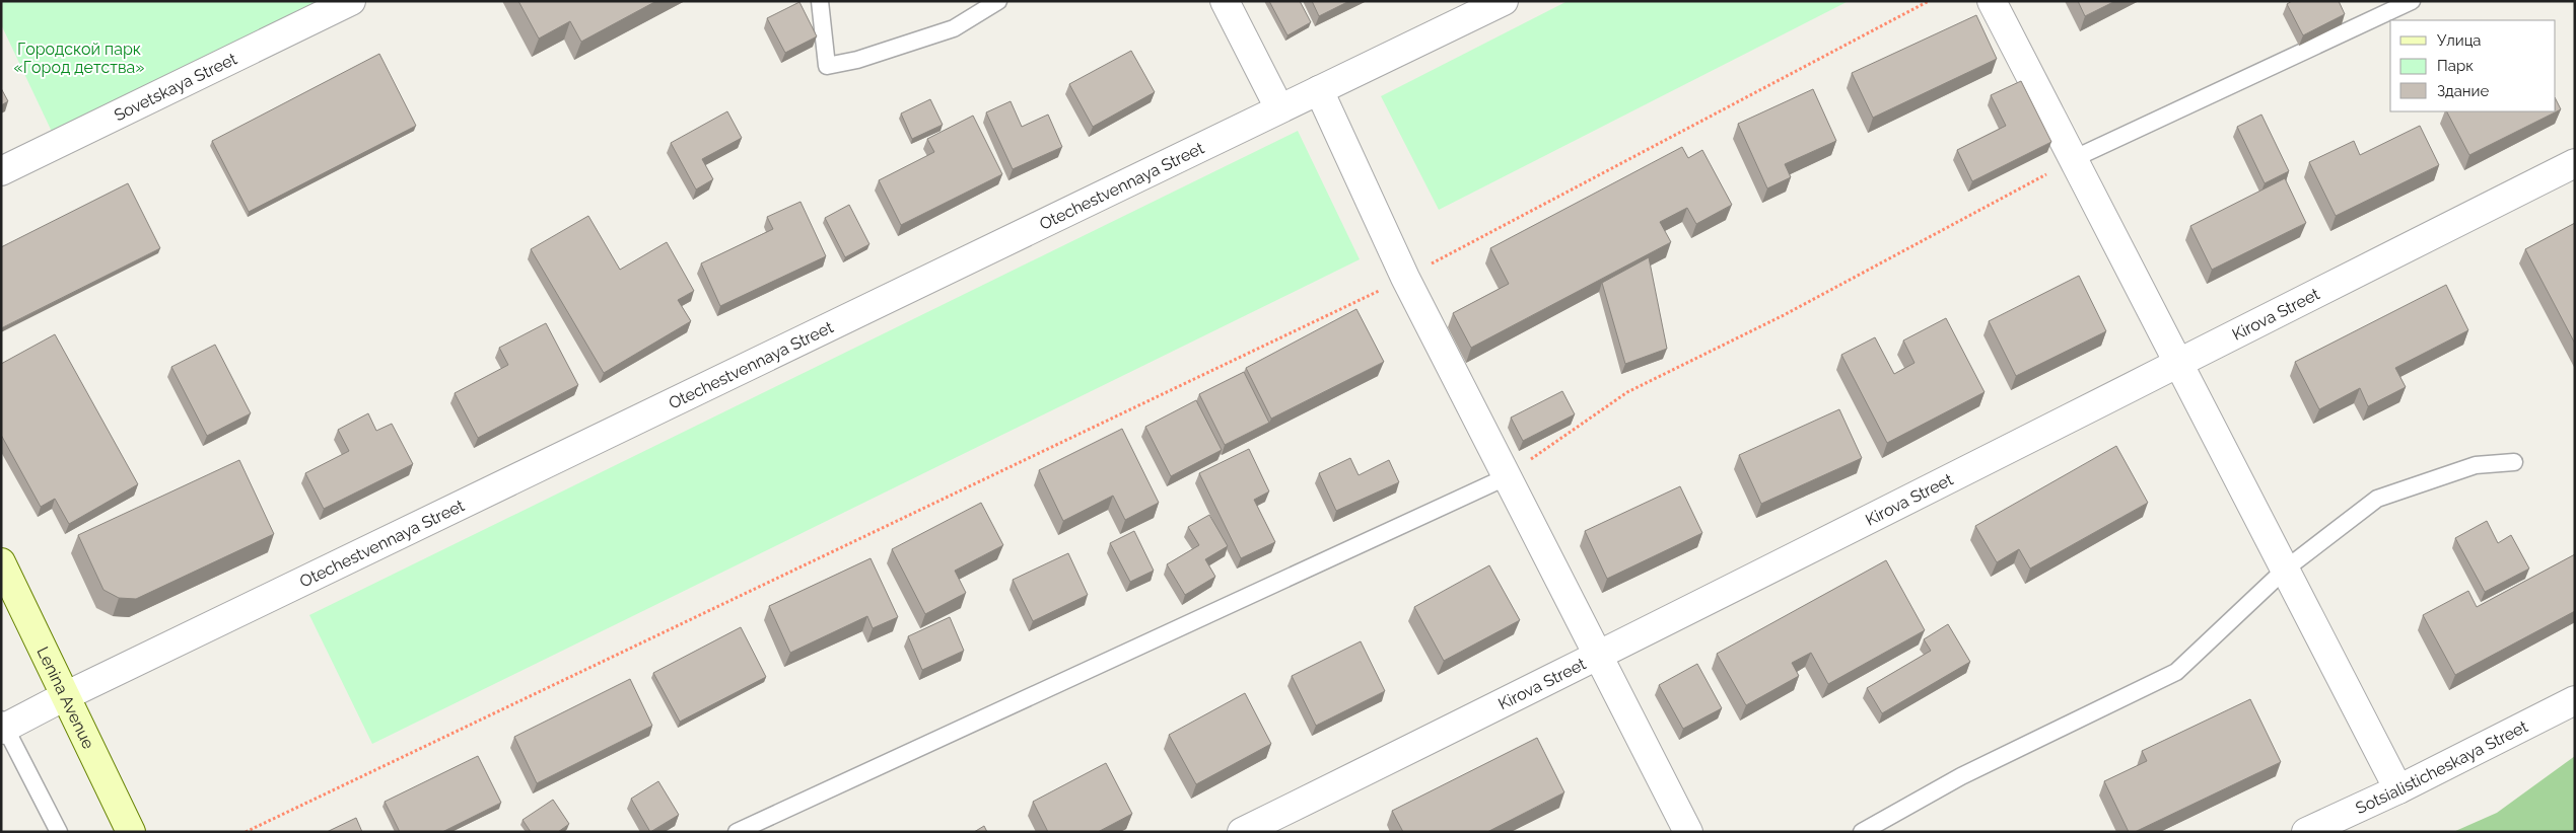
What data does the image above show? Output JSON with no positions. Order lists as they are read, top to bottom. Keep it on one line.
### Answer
{"streets":{"main road":["Lenina Avenue"],"street":["Sovetskaya Street","Otechestvennaya Street","Kirova Street","Sotsialisticheskaya Street"]},"crossings":[["Otechestvennaya Street","Lenina Avenue"]],"parks":["Городской парк «Город детства»"],"legend":["Улица","Парк","Здание"]}
